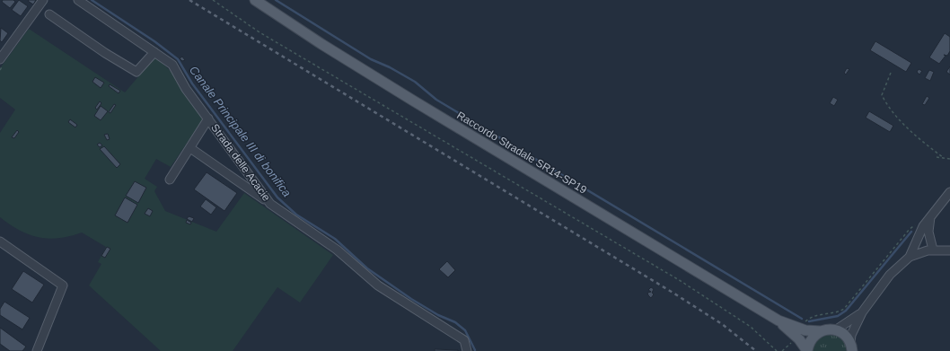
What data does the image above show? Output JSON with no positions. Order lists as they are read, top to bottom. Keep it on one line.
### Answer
{"streets":{"main road":["Raccordo Stradale SR14-SP19"],"street":["Strada delle Acacie"]},"water":["Canale Principale III di bonifica"]}
